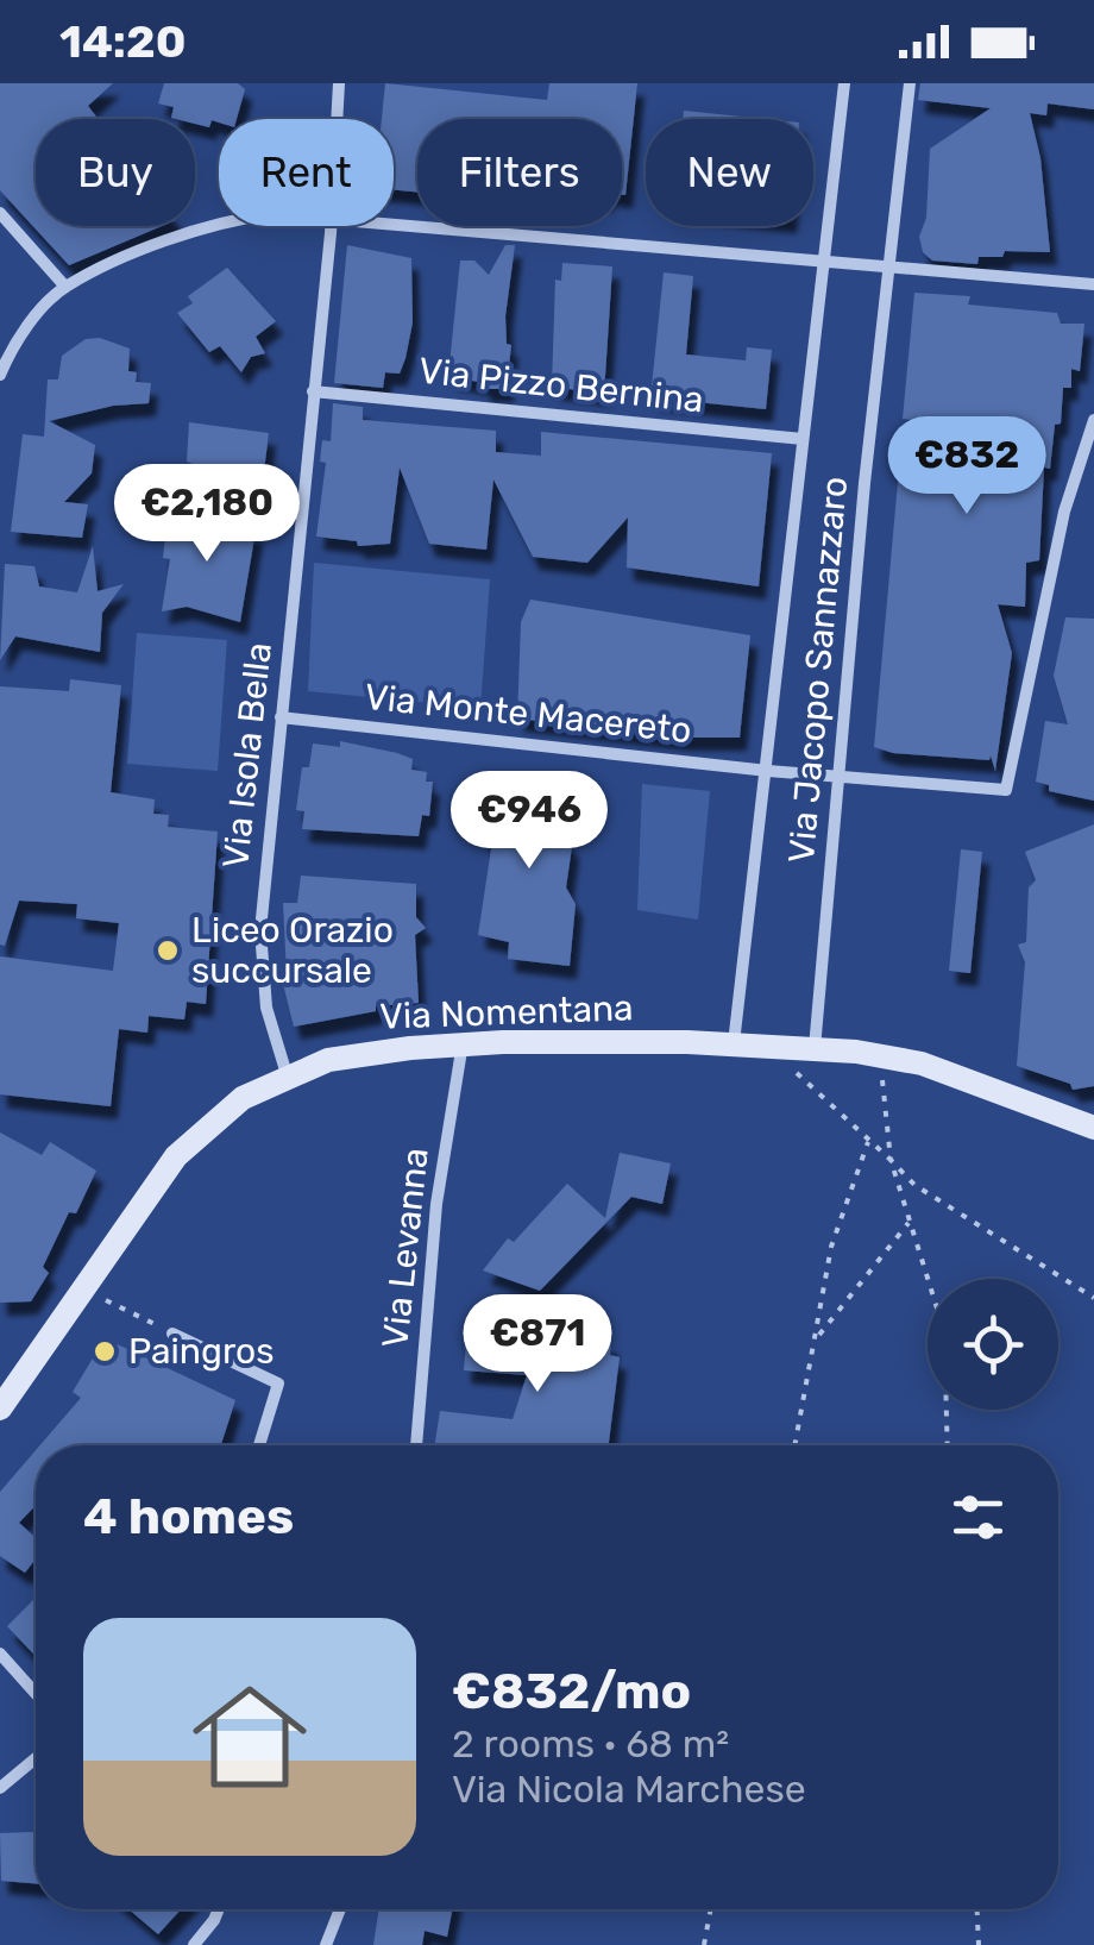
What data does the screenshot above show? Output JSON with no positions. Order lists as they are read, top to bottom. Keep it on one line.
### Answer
{"streets":{"main road":["Via Nomentana"],"street":["Via Pizzo Bernina","Via Jacopo Sannazzaro","Via Monte Macereto","Via Isola Bella","Via Levanna"]},"crossings":[["Via Pizzo Bernina","Via Jacopo Sannazzaro"],["Via Pizzo Bernina","Via Isola Bella"],["Via Jacopo Sannazzaro","Via Monte Macereto"],["Via Jacopo Sannazzaro","Via Nomentana"],["Via Monte Macereto","Via Isola Bella"],["Via Isola Bella","Via Nomentana"],["Via Nomentana","Via Levanna"]],"places":["Liceo Orazio succursale","Paingros"],"page":{"status":"14:20","chip":["Buy","Rent","Filters","New"],"price":["€832","€2,180","€946","€871"],"heading":"4 homes","list":[{"name":"€832/mo","note":"2 rooms · 68 m² · Via Nicola Marchese"}]}}
